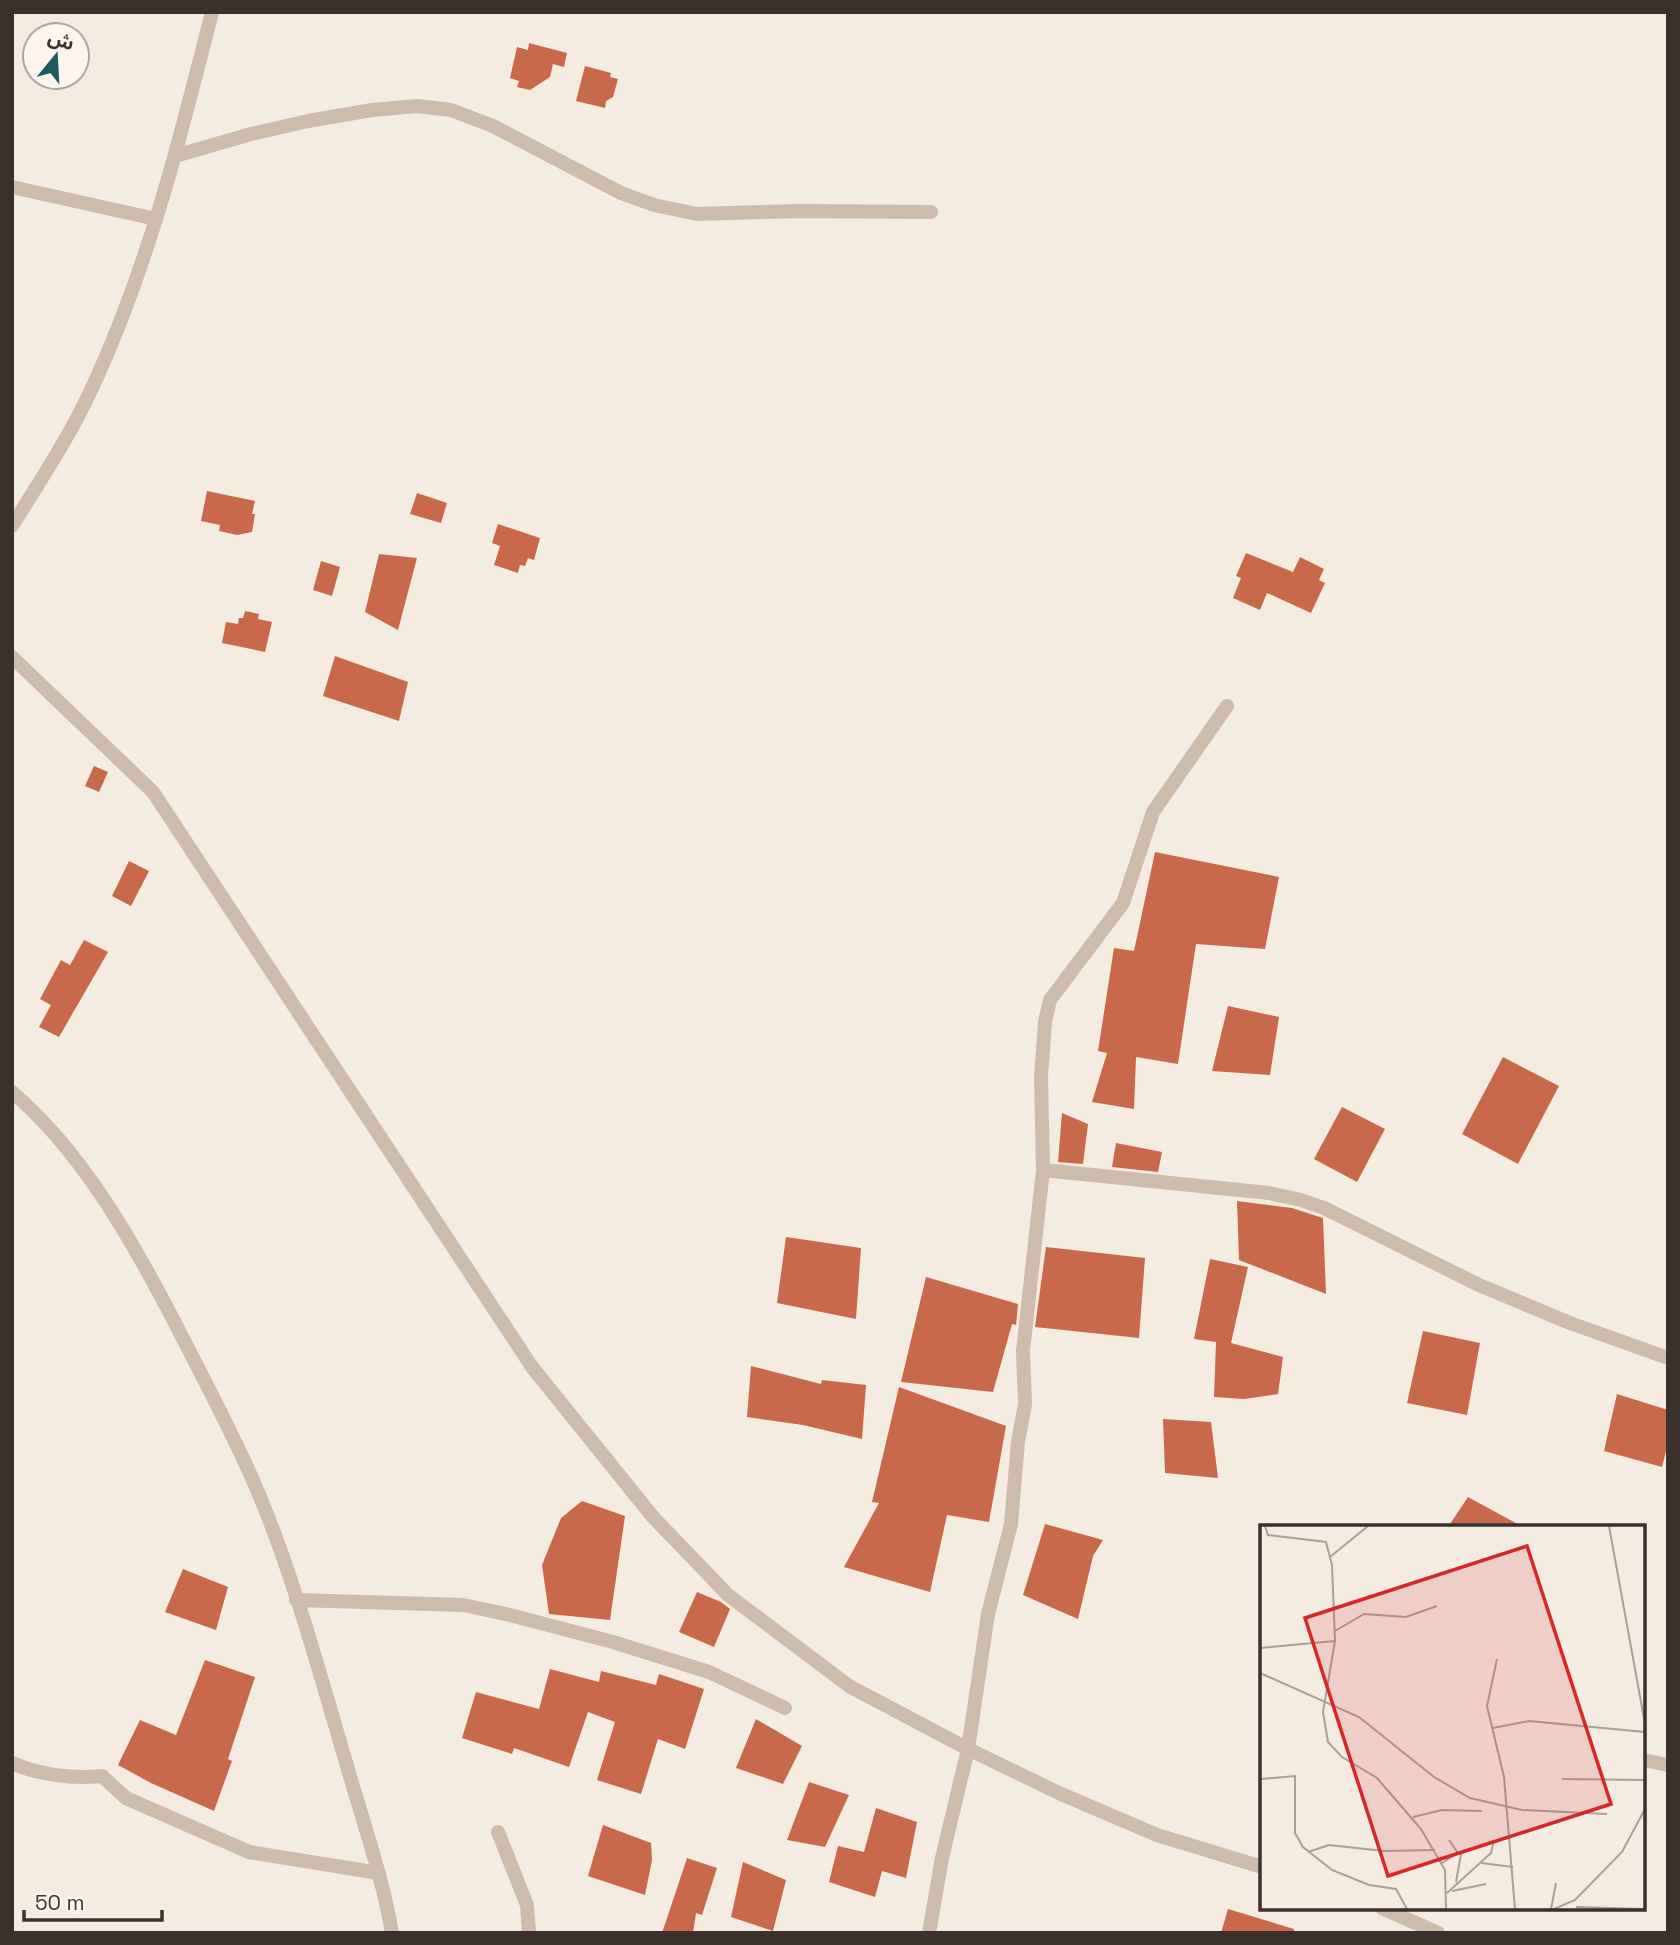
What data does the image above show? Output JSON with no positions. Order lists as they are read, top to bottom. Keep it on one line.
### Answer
{"scale_bar":"50 m","north":"top"}
